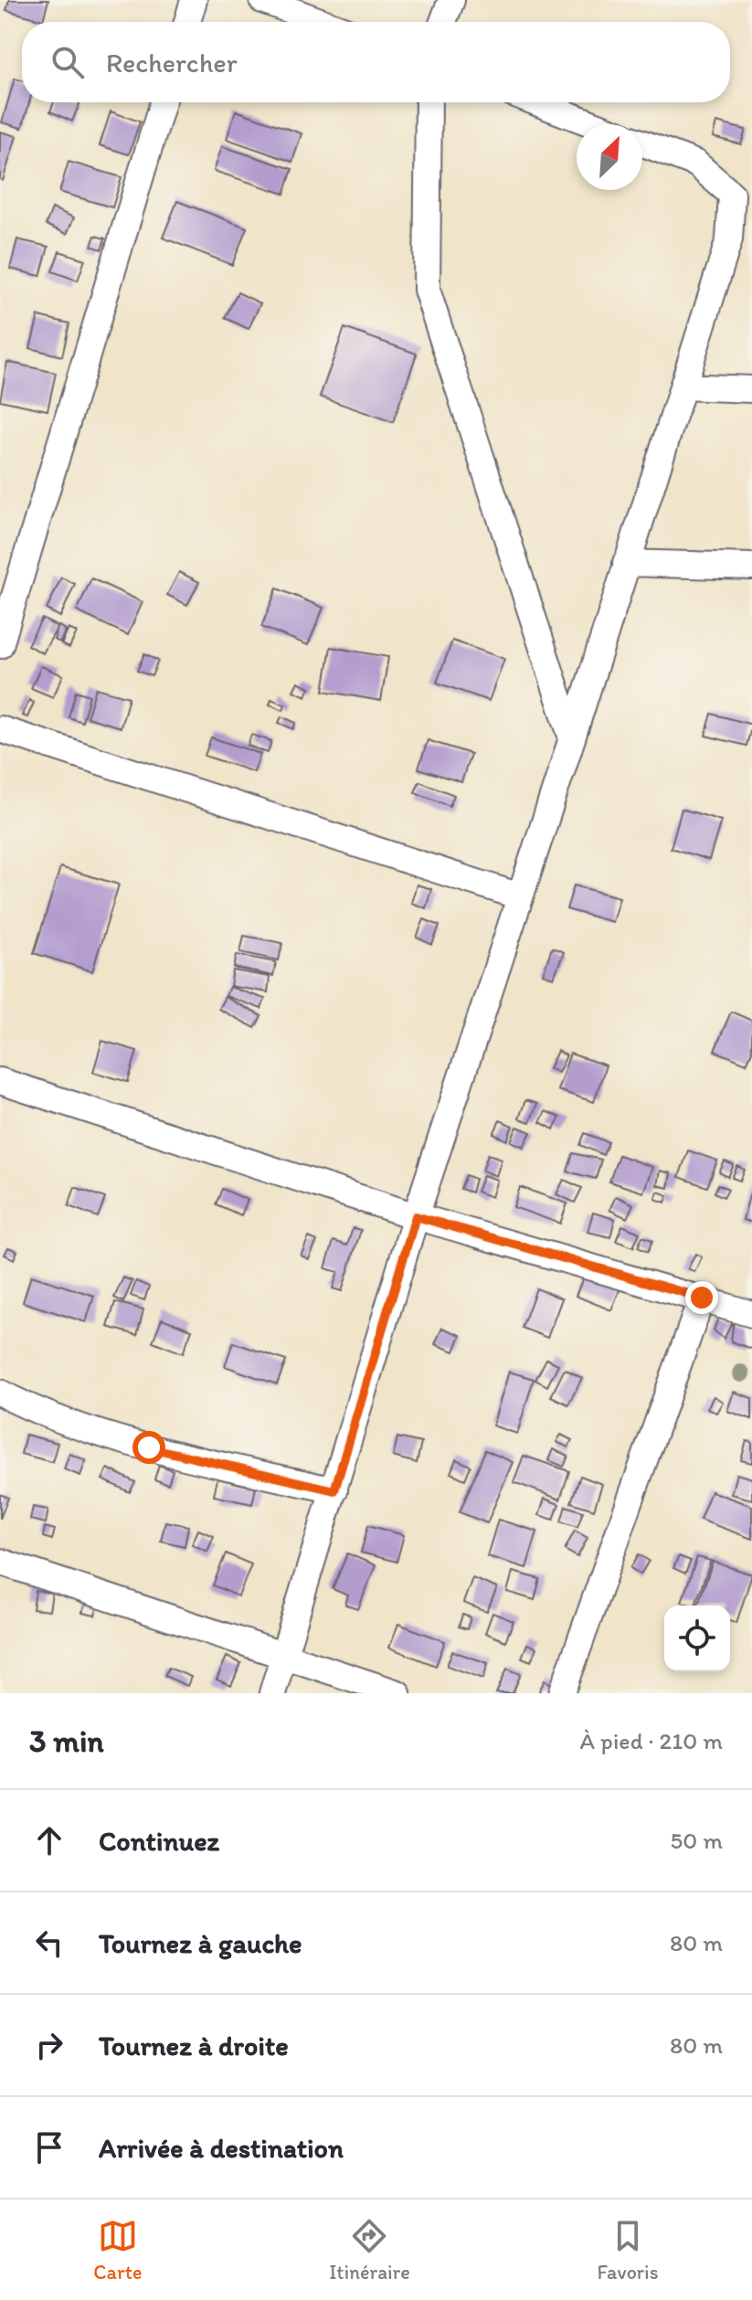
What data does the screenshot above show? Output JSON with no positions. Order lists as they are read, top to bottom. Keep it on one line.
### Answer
{"north":"top right","page":{"search":"Rechercher","heading":["3 min","À pied · 210 m"],"list":[["Continuez","50 m"],["Tournez à gauche","80 m"],["Tournez à droite","80 m"],"Arrivée à destination"],"nav":["Carte","Itinéraire","Favoris"]}}
